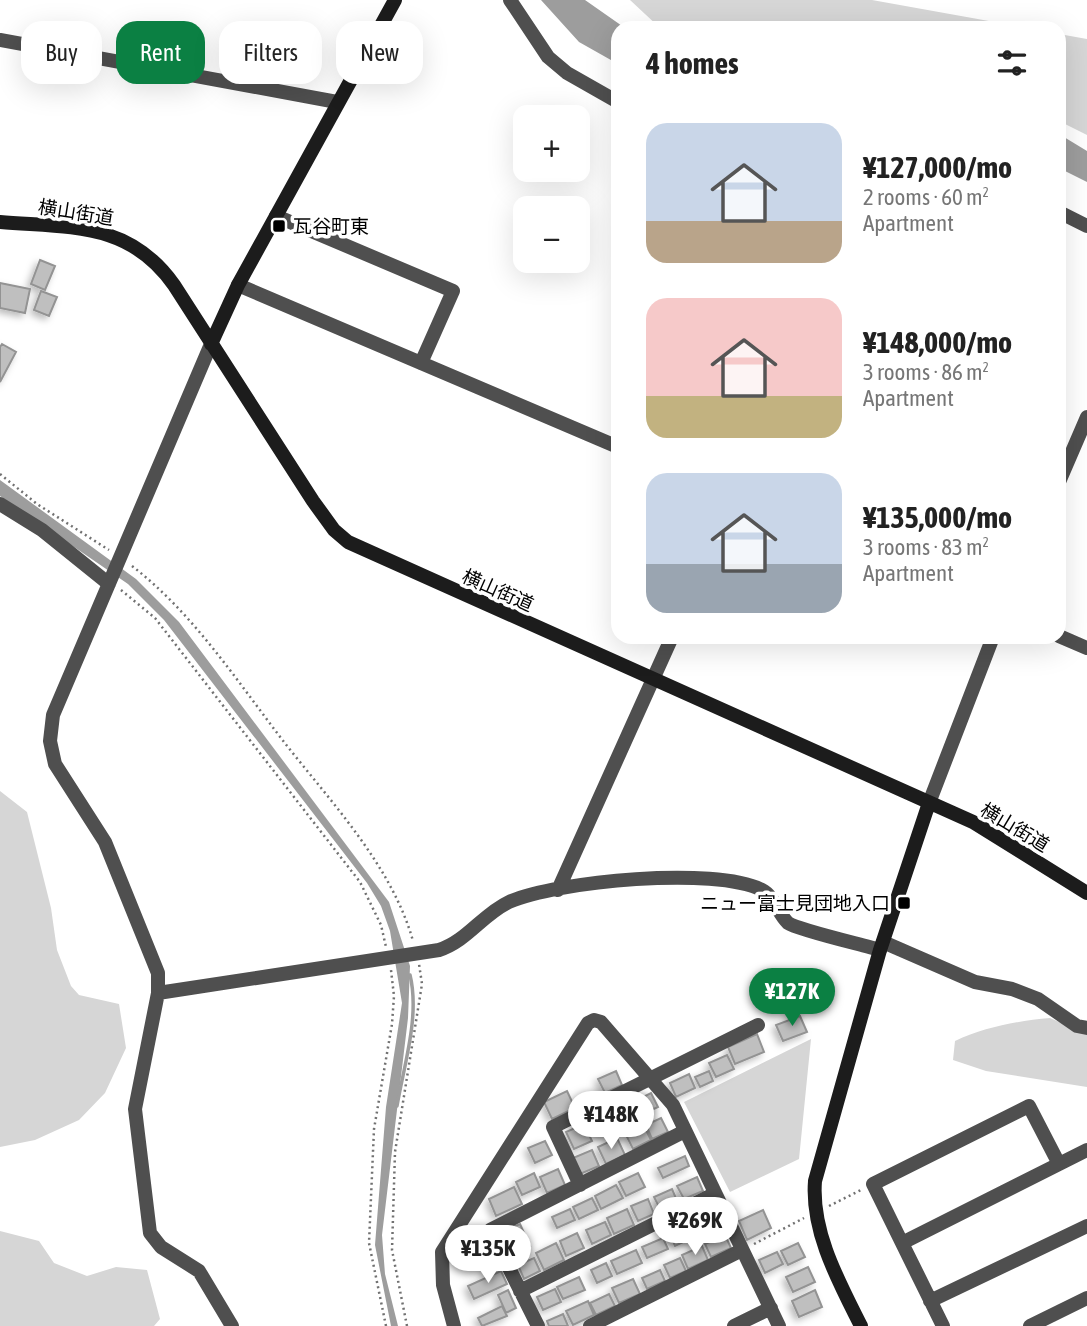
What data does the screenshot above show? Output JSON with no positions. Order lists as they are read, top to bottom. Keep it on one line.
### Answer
{"streets":{"street":["横山街道"]},"places":{"transit":["瓦谷町東","ニュー富士見団地入口"]},"page":{"chip":["Buy","Rent","Filters","New"],"heading":"4 homes","map_buttons":["+","−"],"list":[{"name":"¥127,000/mo","note":"2 rooms · 60 m² · Apartment"},{"name":"¥148,000/mo","note":"3 rooms · 86 m² · Apartment"},{"name":"¥135,000/mo","note":"3 rooms · 83 m² · Apartment"}],"price":["¥127K","¥148K","¥269K","¥135K"]}}
